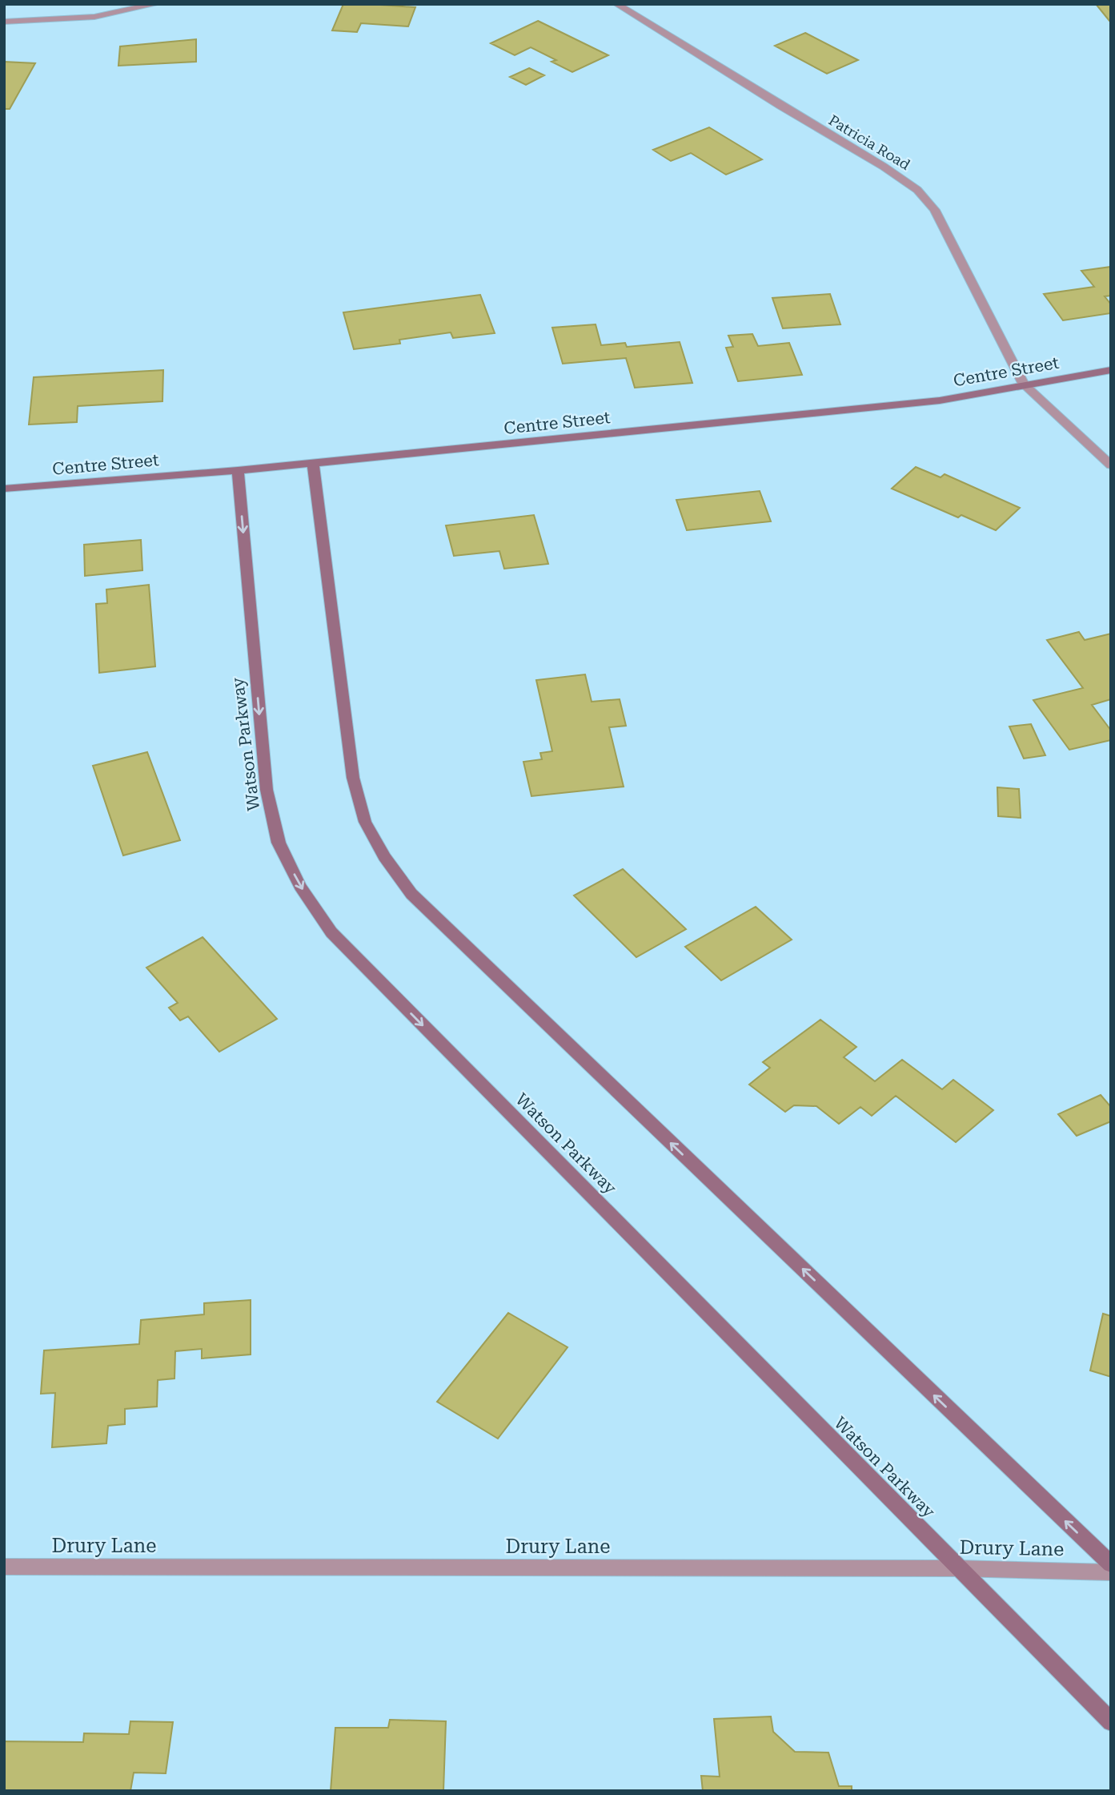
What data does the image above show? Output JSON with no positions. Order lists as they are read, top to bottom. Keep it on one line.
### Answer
{"streets":{"main road":["Centre Street","Watson Parkway"],"street":["Patricia Road","Drury Lane"]},"crossings":[["Patricia Road","Centre Street"],["Centre Street","Watson Parkway"],["Watson Parkway","Drury Lane"]]}
